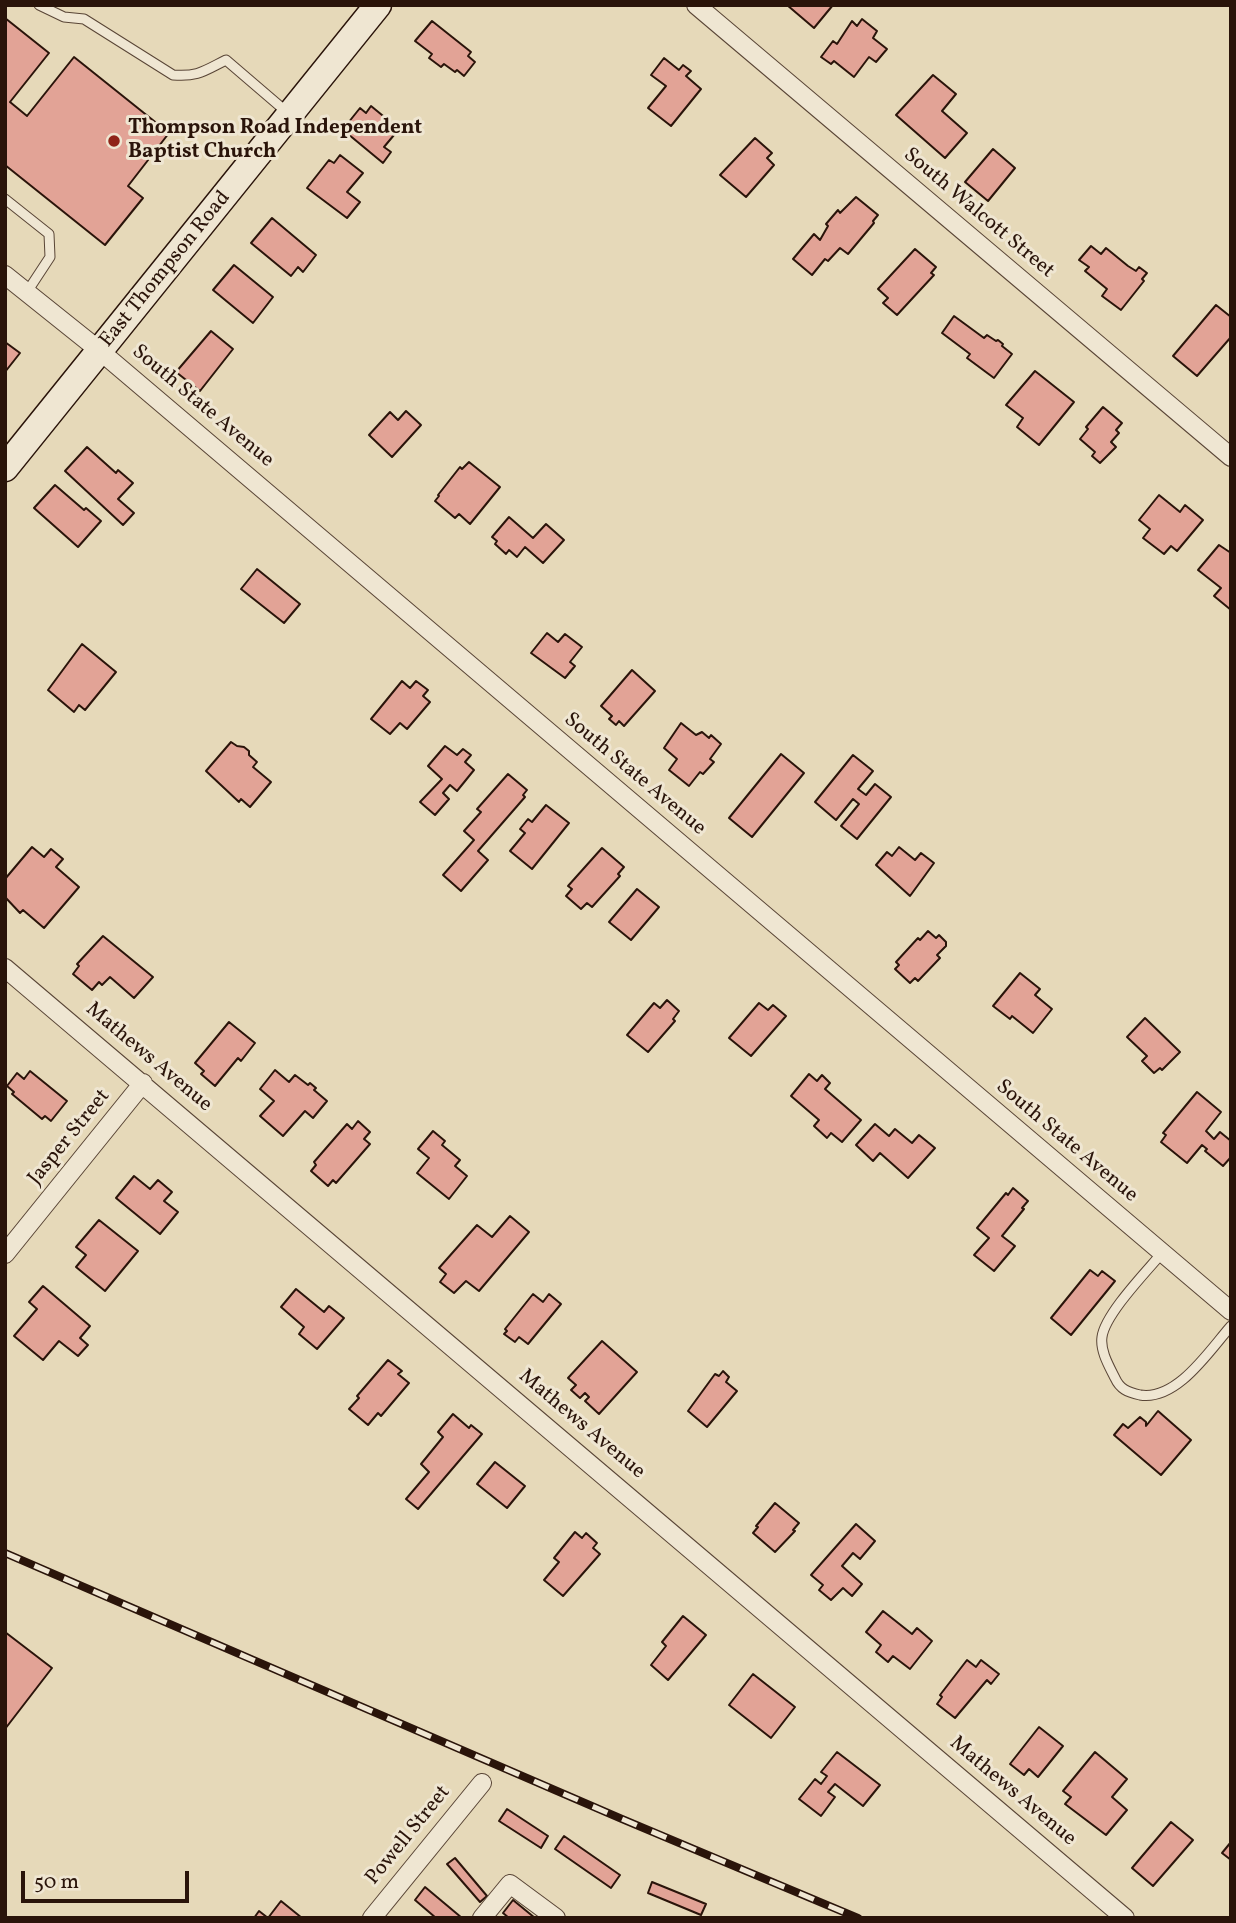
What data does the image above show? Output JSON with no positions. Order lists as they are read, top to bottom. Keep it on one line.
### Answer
{"streets":{"main road":["East Thompson Road"],"street":["South Walcott Street","South State Avenue","Mathews Avenue","Jasper Street","Powell Street"]},"crossings":[["East Thompson Road","South State Avenue"],["Mathews Avenue","Jasper Street"]],"places":["Thompson Road Independent Baptist Church"],"scale_bar":"50 m"}
